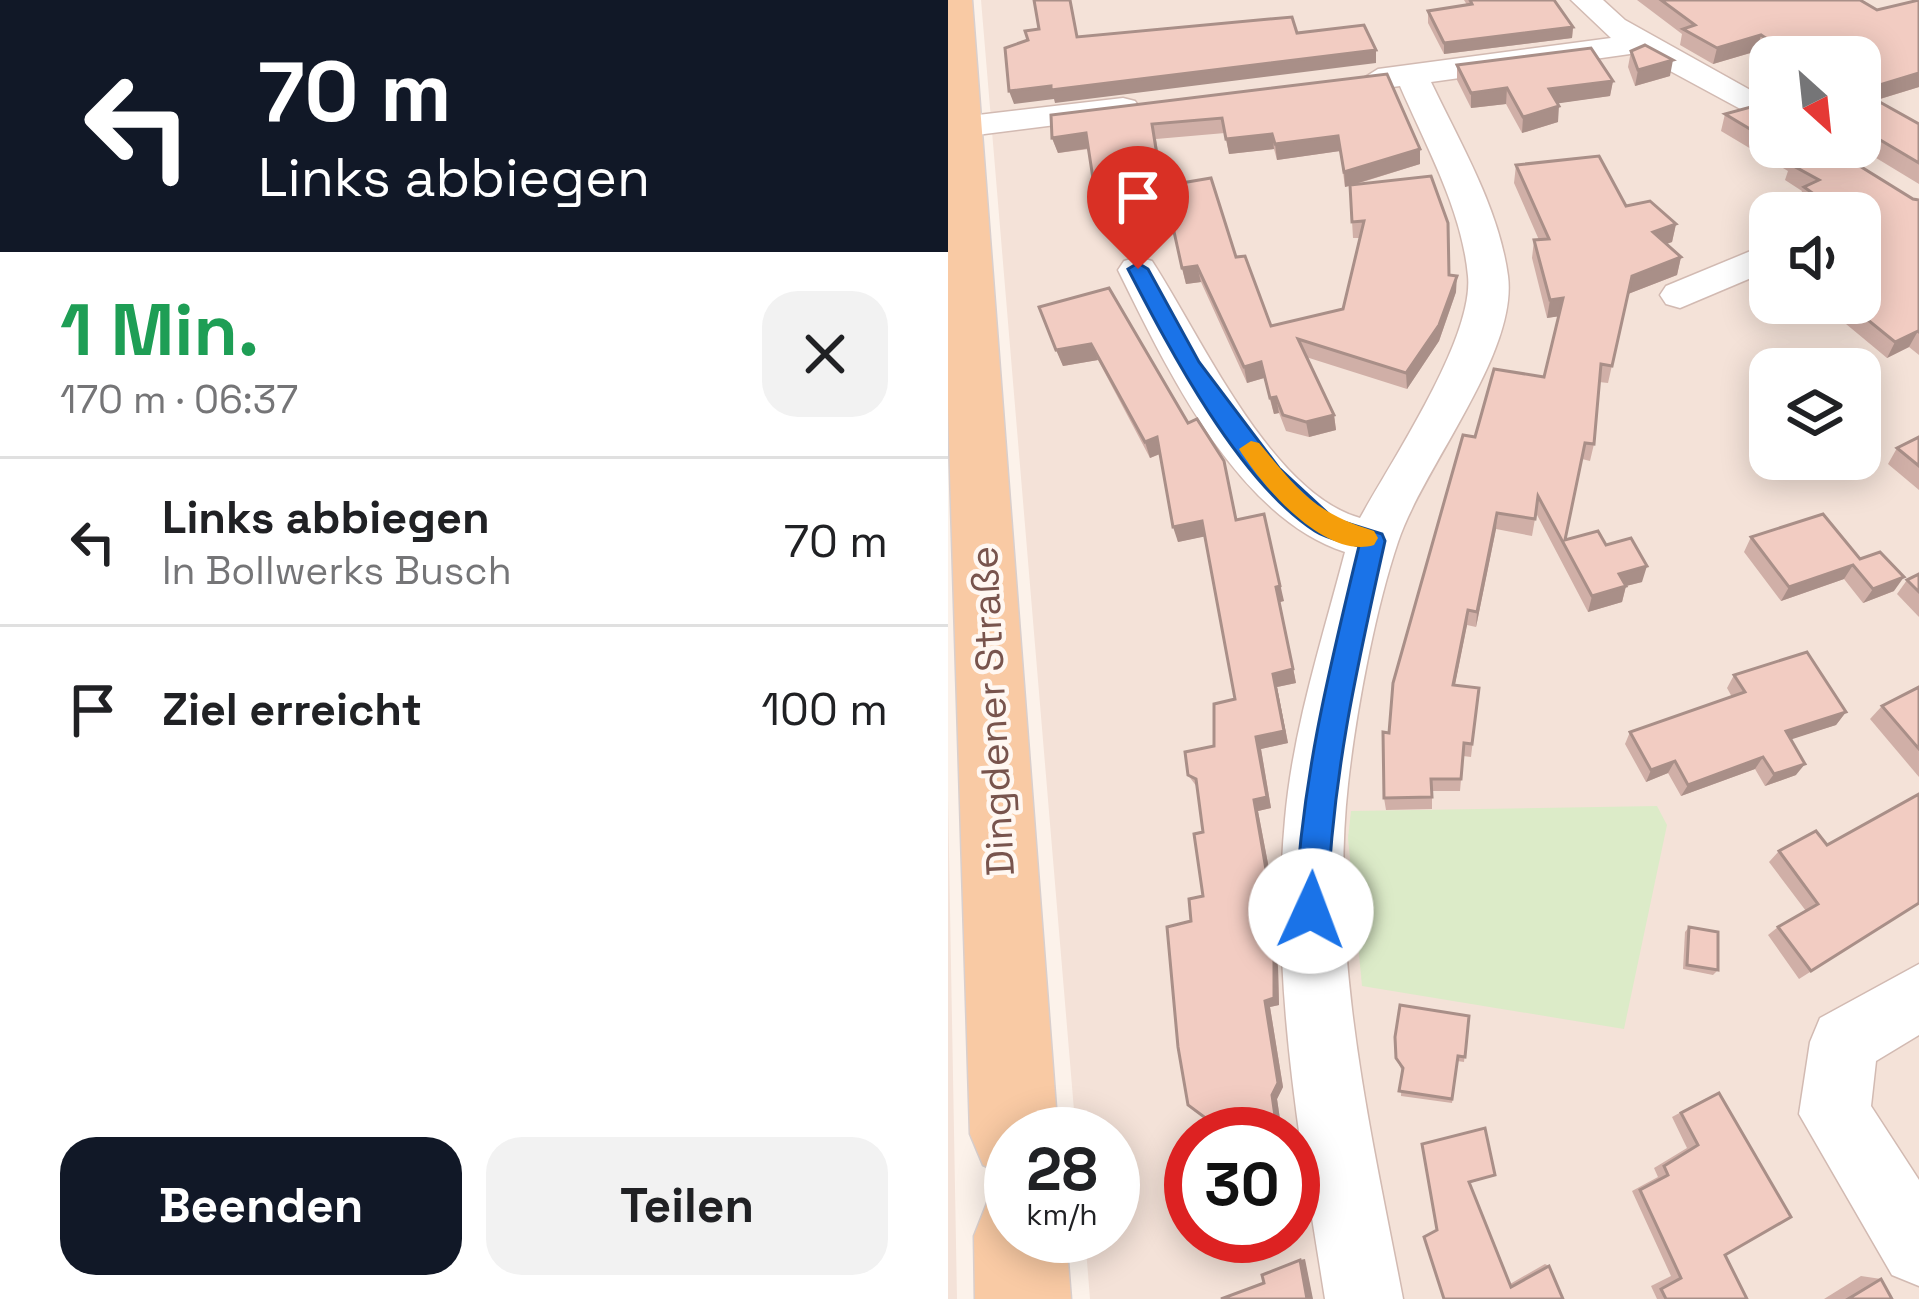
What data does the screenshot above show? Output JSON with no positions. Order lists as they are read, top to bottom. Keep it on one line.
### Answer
{"streets":{"main road":["Dingdener Straße"]},"north":"bottom right","page":{"turn":["70 m","Links abbiegen"],"heading":["1 Min.","170 m · 06:37"],"list":[{"name":"Links abbiegen","note":"In Bollwerks Busch","value":"70 m"},{"name":"Ziel erreicht","value":"100 m"}],"speed":"28 km/h","limit":"30","buttons":["Beenden","Teilen"]}}
